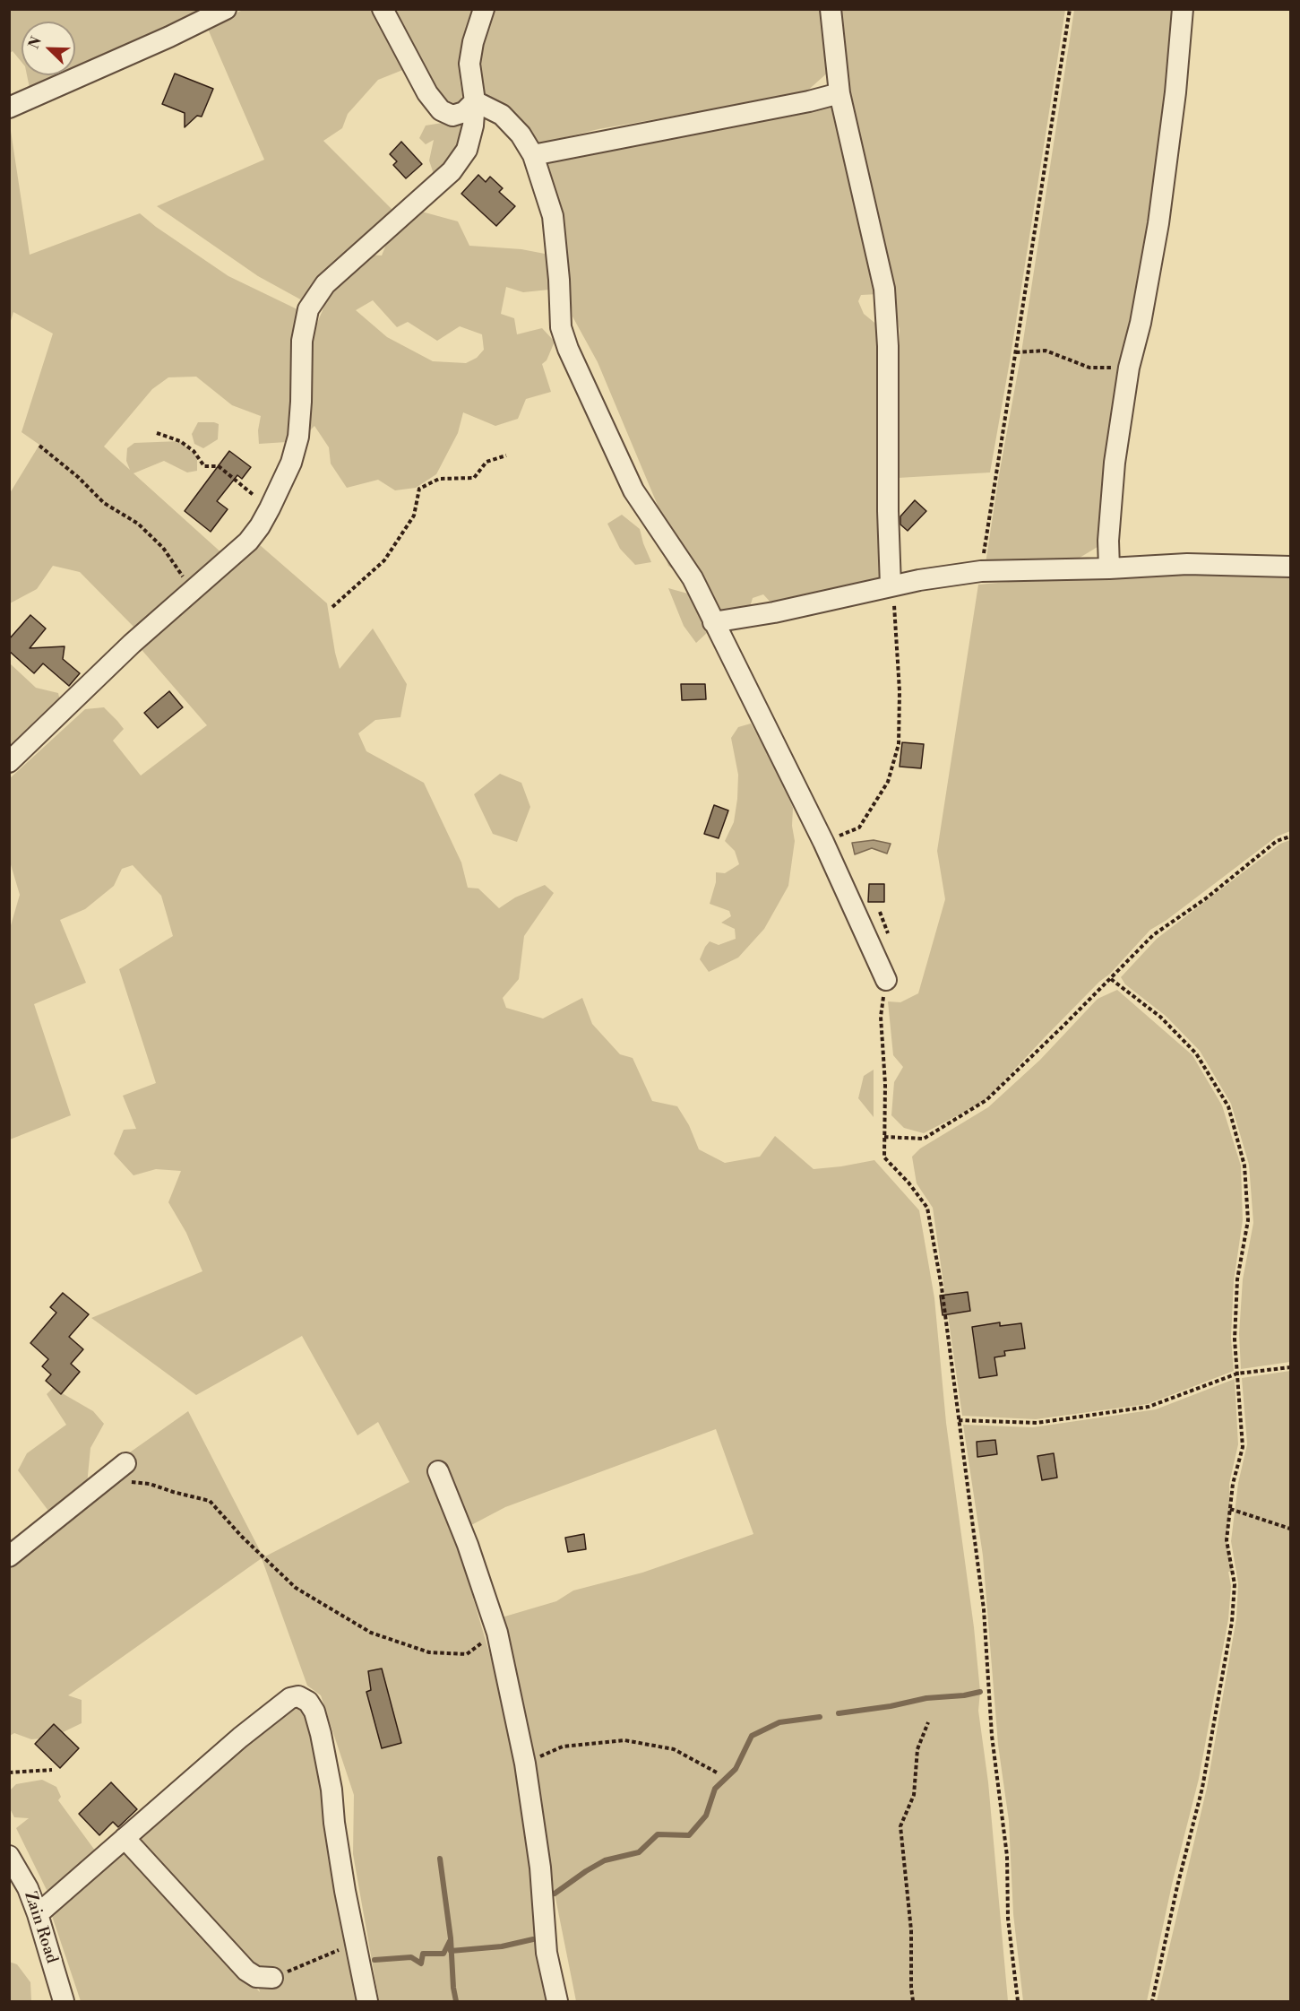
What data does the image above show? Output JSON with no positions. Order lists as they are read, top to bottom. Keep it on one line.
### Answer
{"streets":{"street":["Zain Road"]},"north":"top left"}
